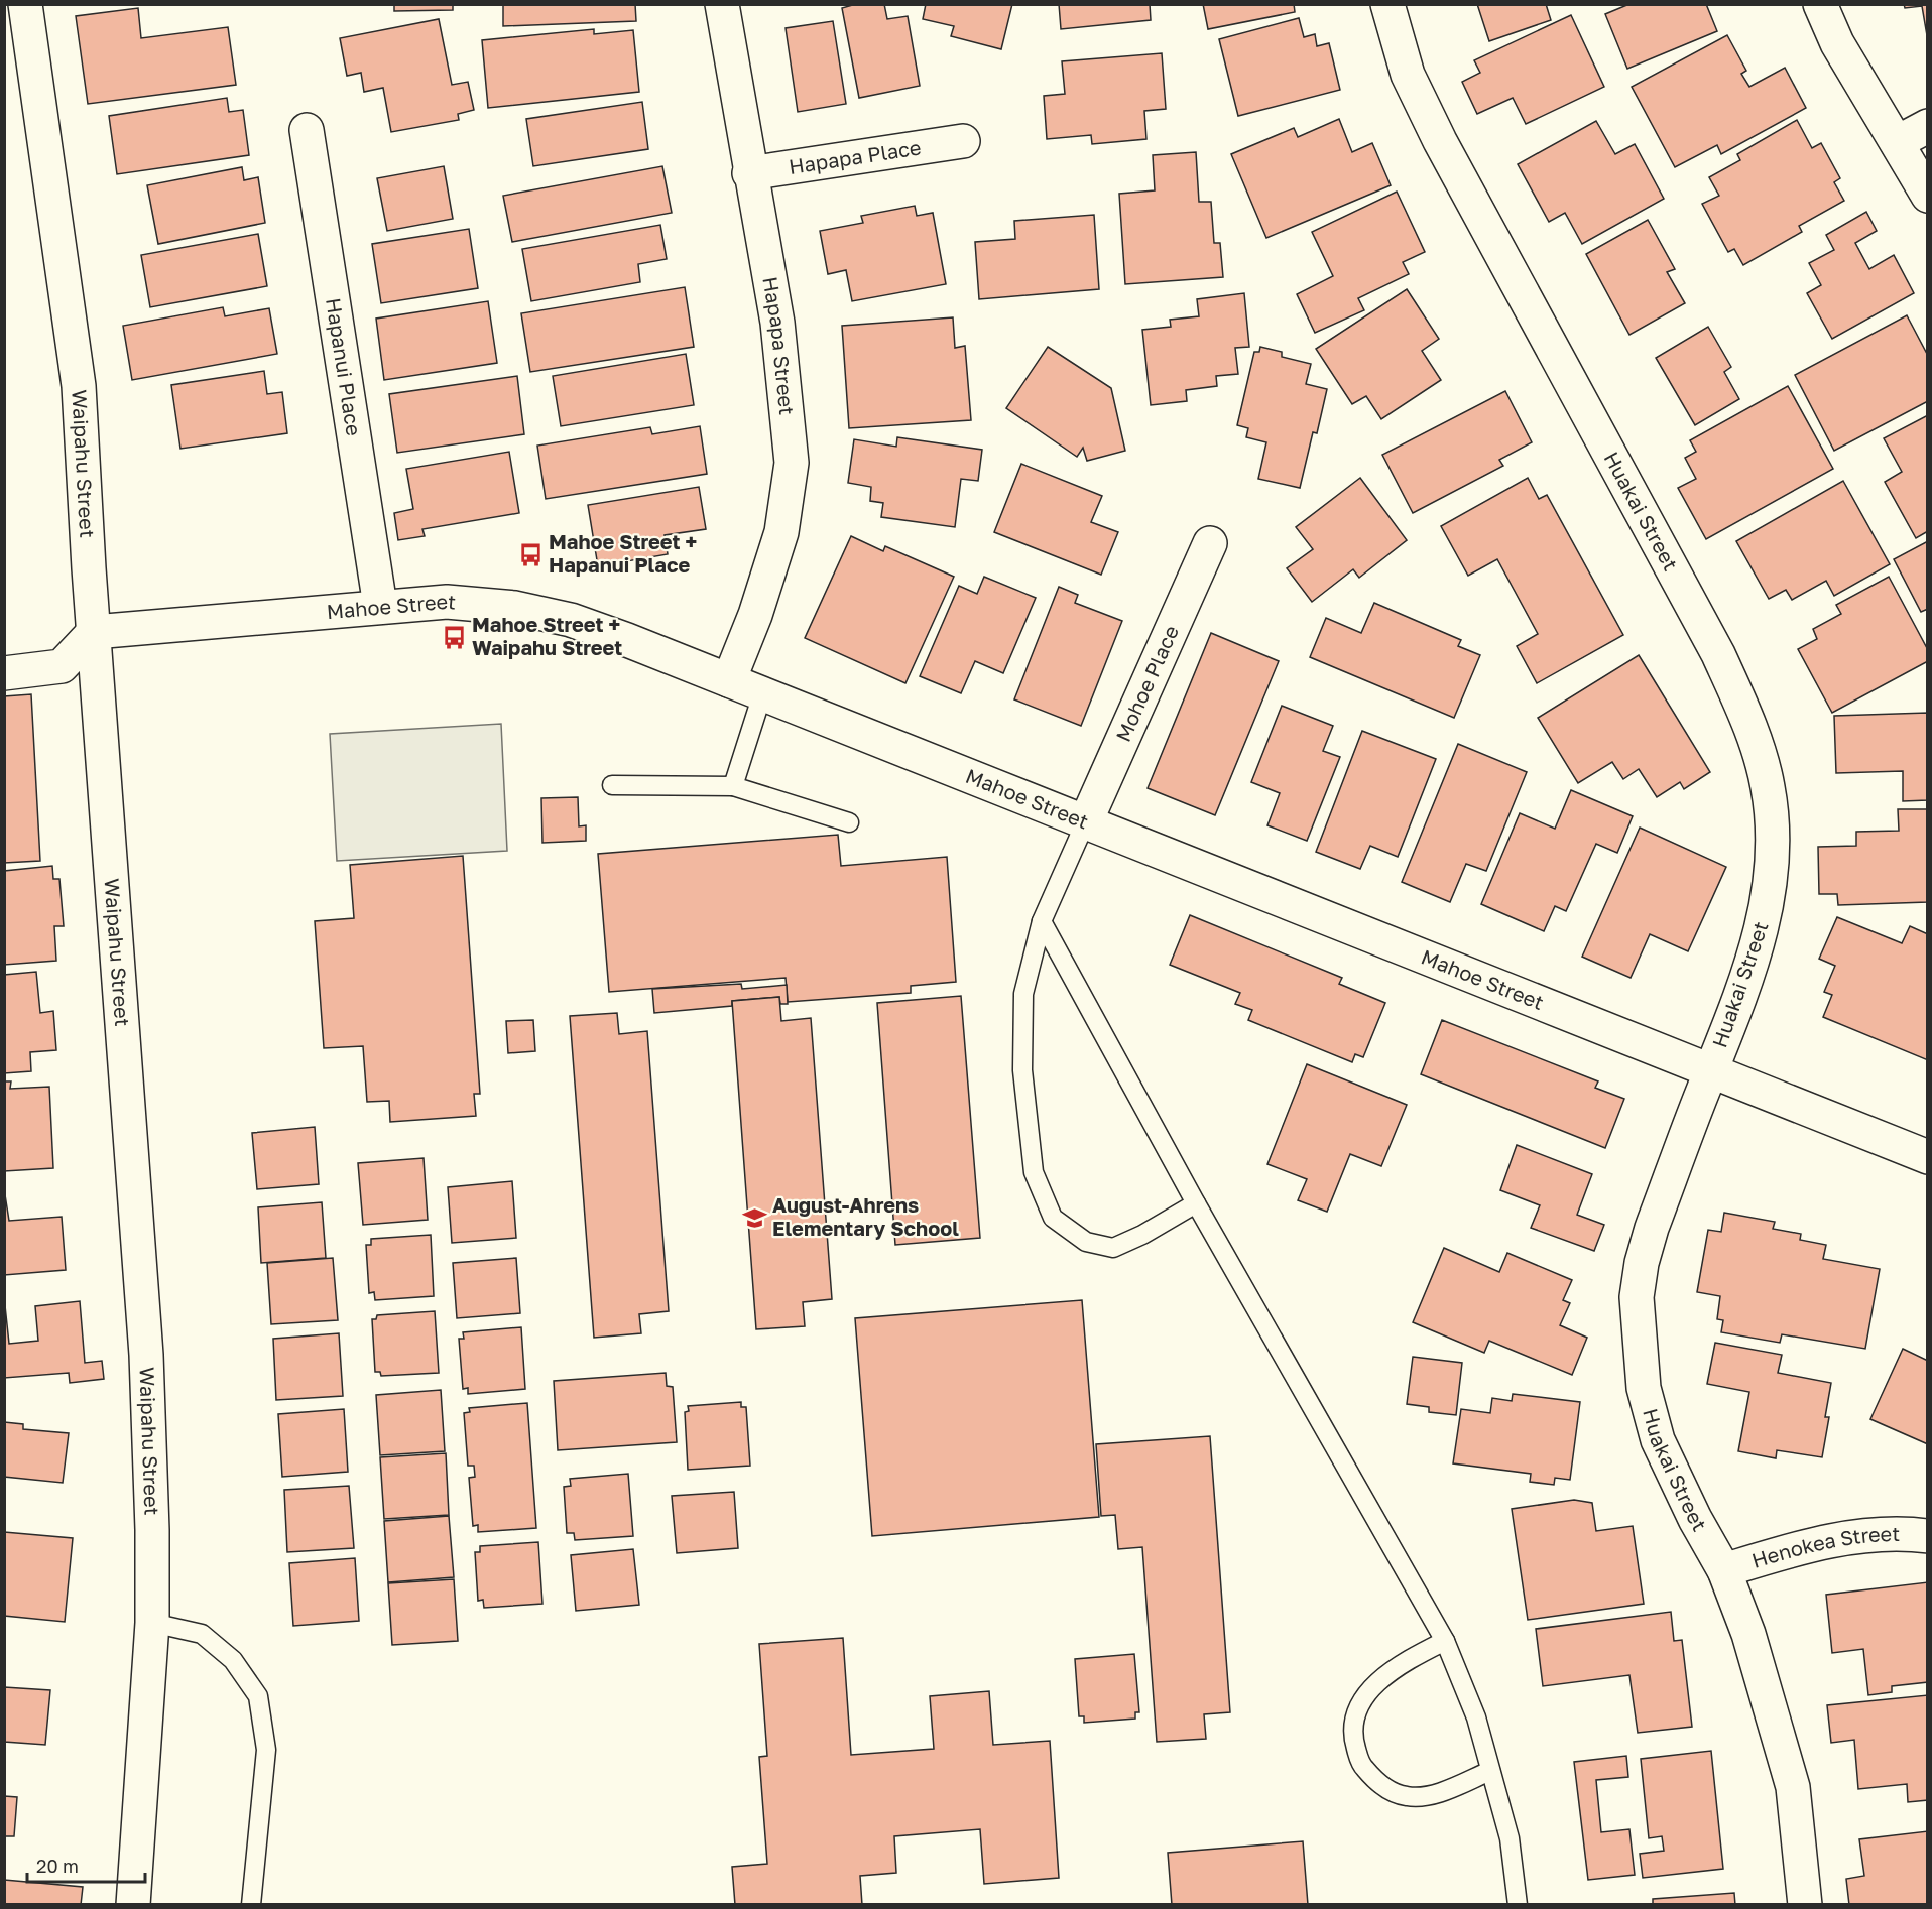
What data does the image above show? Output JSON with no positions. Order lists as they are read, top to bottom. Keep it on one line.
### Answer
{"streets":{"street":["Hapapa Place","Hapapa Street","Hapanui Place","Waipahu Street","Huakai Street","Mahoe Street","Mohoe Place","Henokea Street"]},"crossings":[["Hapapa Place","Hapapa Street"],["Hapapa Street","Mahoe Street"],["Hapanui Place","Mahoe Street"],["Waipahu Street","Mahoe Street"],["Huakai Street","Mahoe Street"],["Huakai Street","Henokea Street"],["Mahoe Street","Mohoe Place"]],"places":{"bus stop":["Mahoe Street + Hapanui Place","Mahoe Street + Waipahu Street"],"school or university":["August-Ahrens Elementary School"]},"scale_bar":"20 m"}
